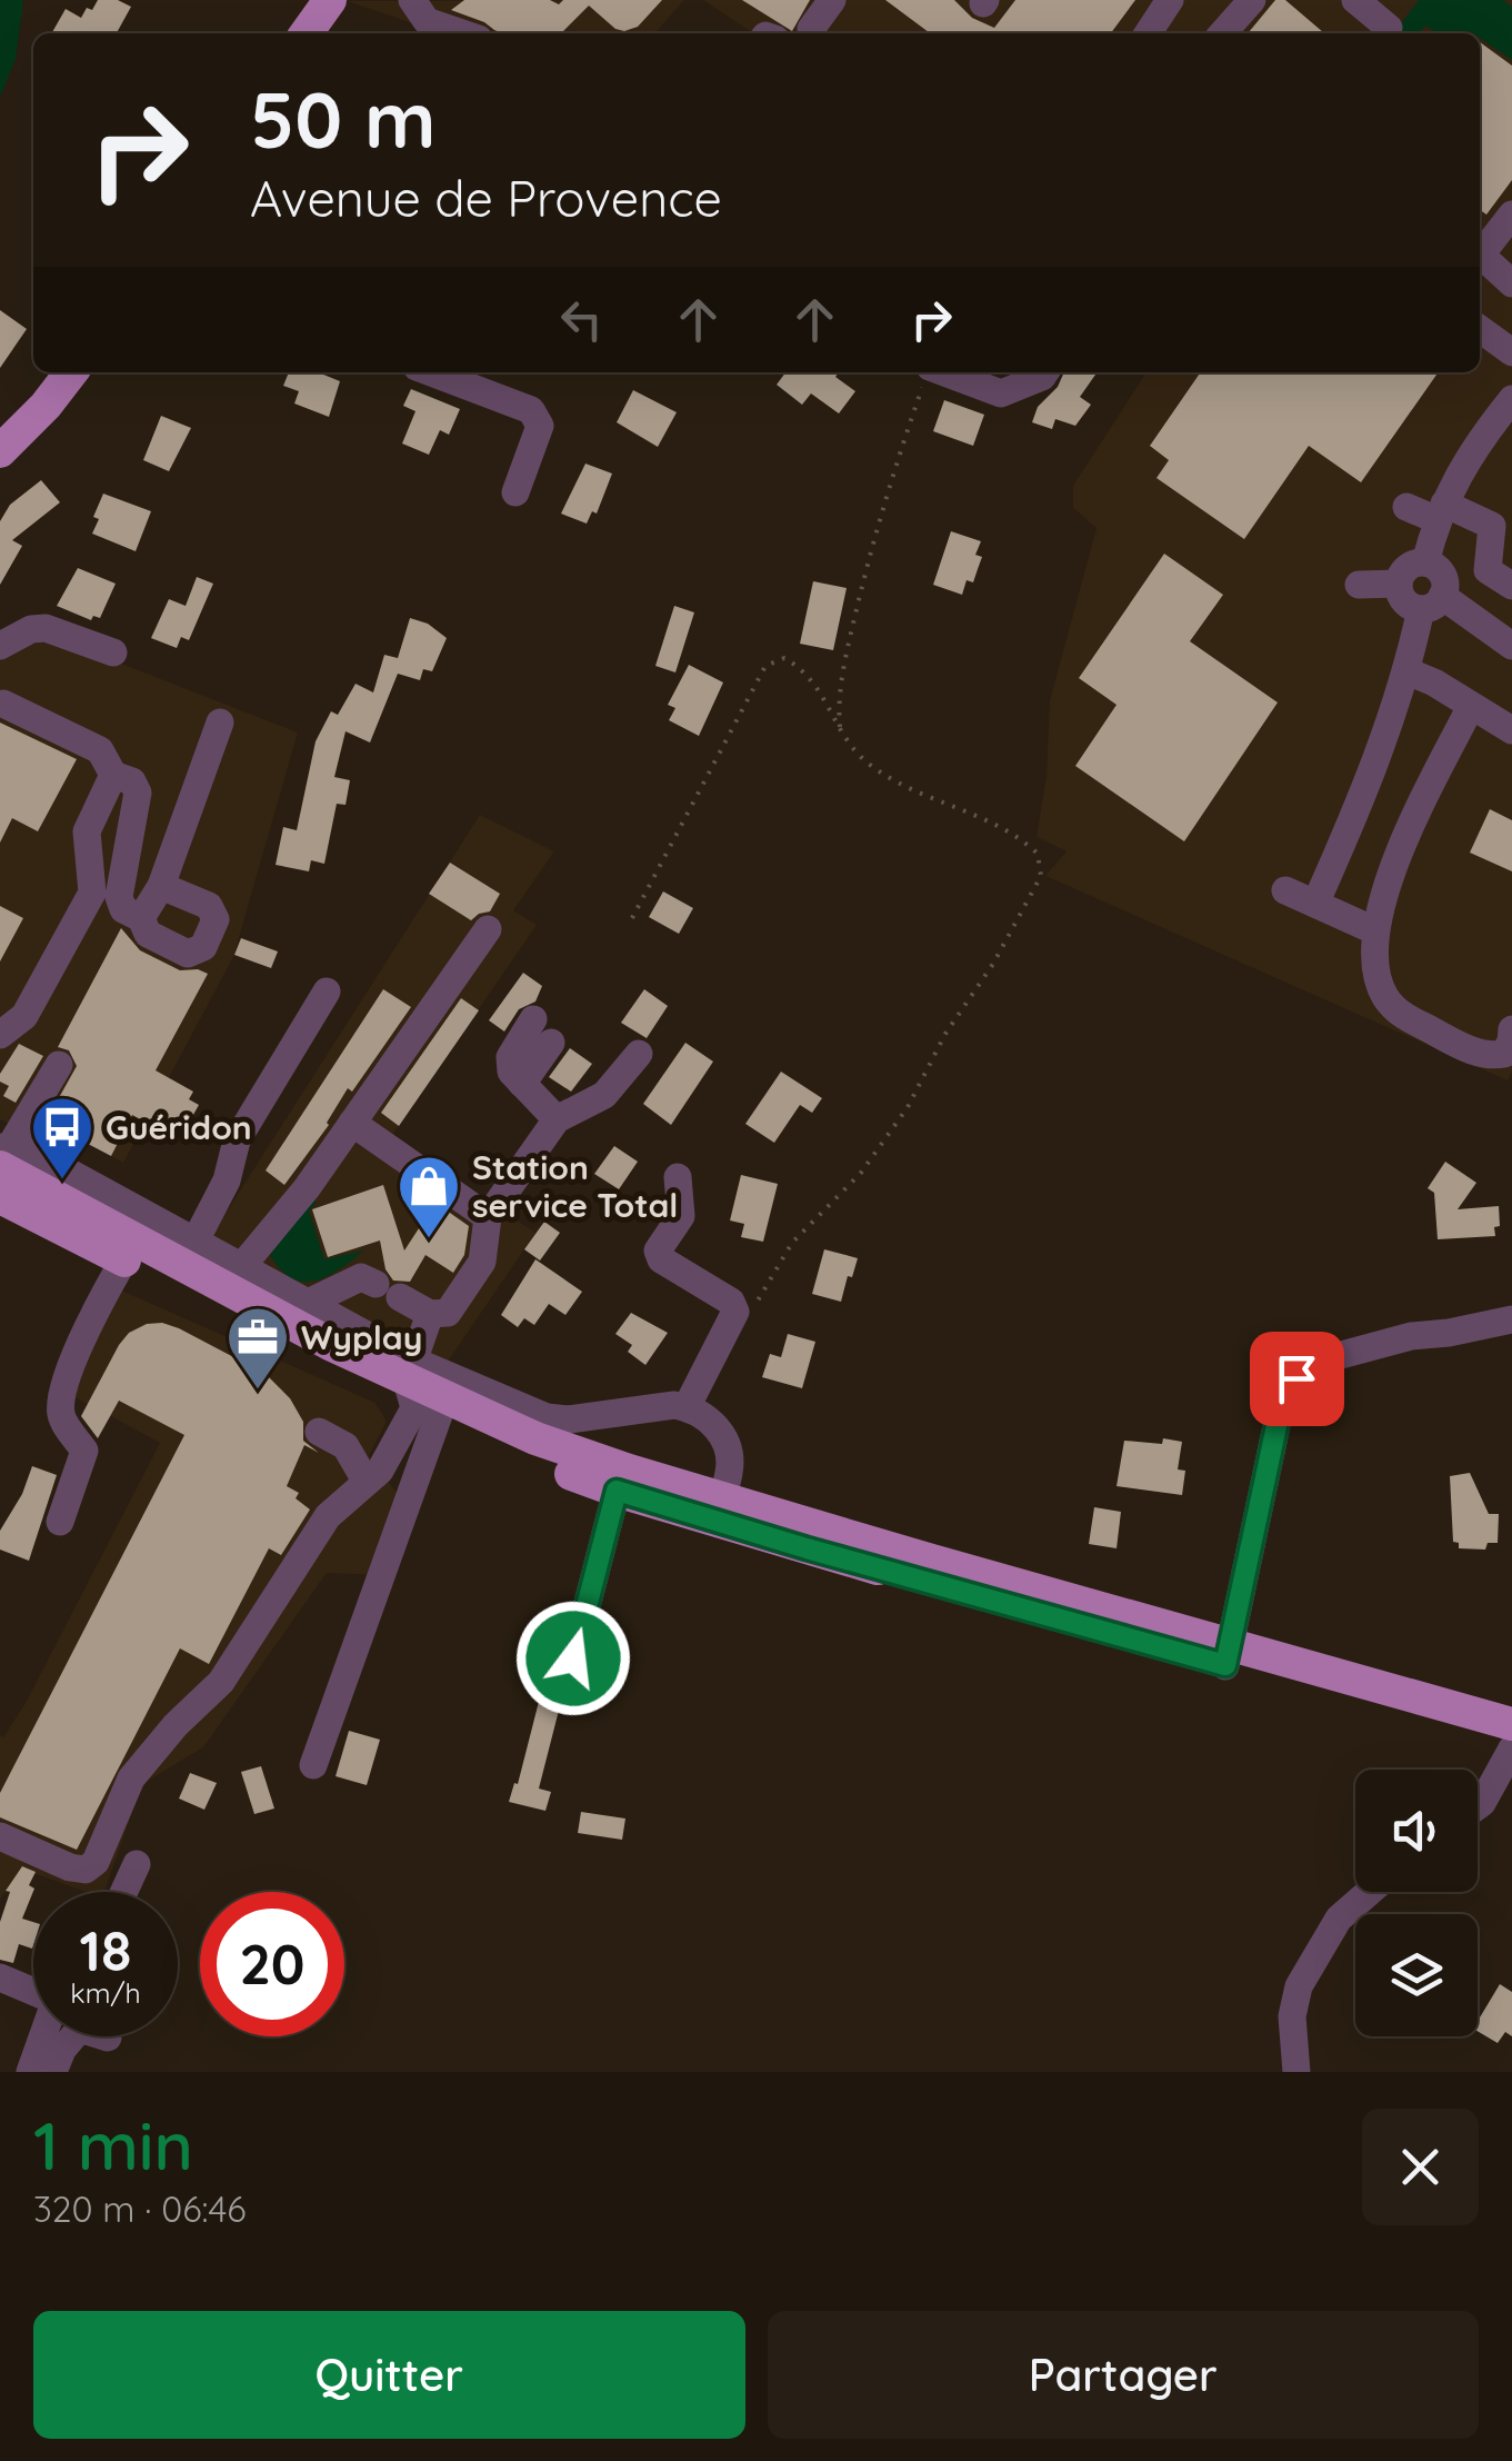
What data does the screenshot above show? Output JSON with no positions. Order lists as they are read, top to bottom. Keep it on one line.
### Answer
{"places":{"bus stop":["Guéridon"],"shop":["Station service Total"],"office":["Wyplay"]},"page":{"turn":["50 m","Avenue de Provence"],"speed":"18 km/h","limit":"20","heading":["1 min","320 m · 06:46"],"buttons":["Quitter","Partager"]}}
